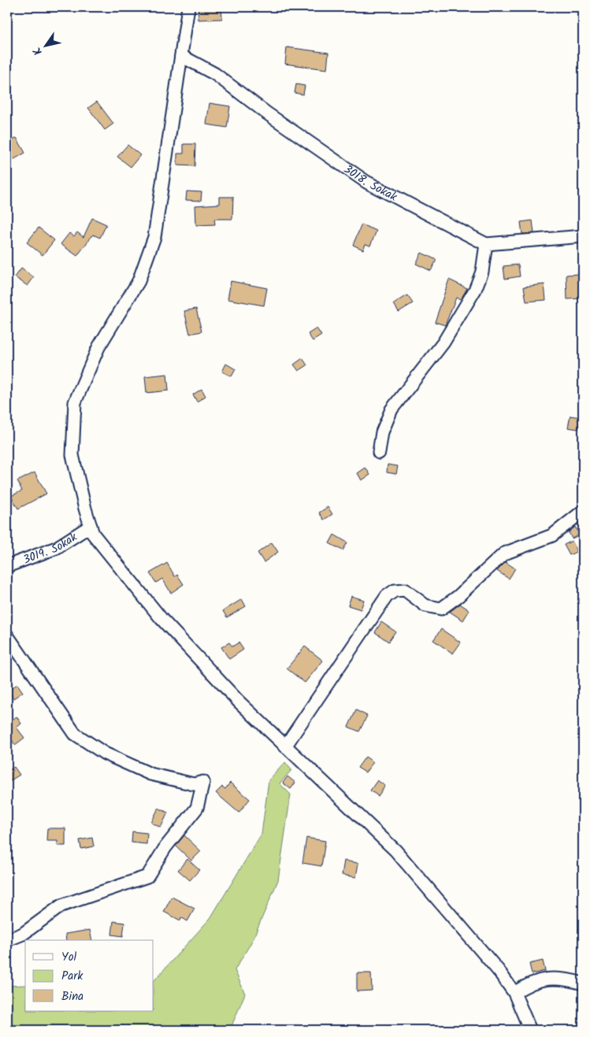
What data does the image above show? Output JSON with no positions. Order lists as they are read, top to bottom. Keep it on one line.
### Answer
{"streets":{"street":["3018. Sokak","3019. Sokak"]},"legend":["Yol","Park","Bina"],"north":"bottom left"}
